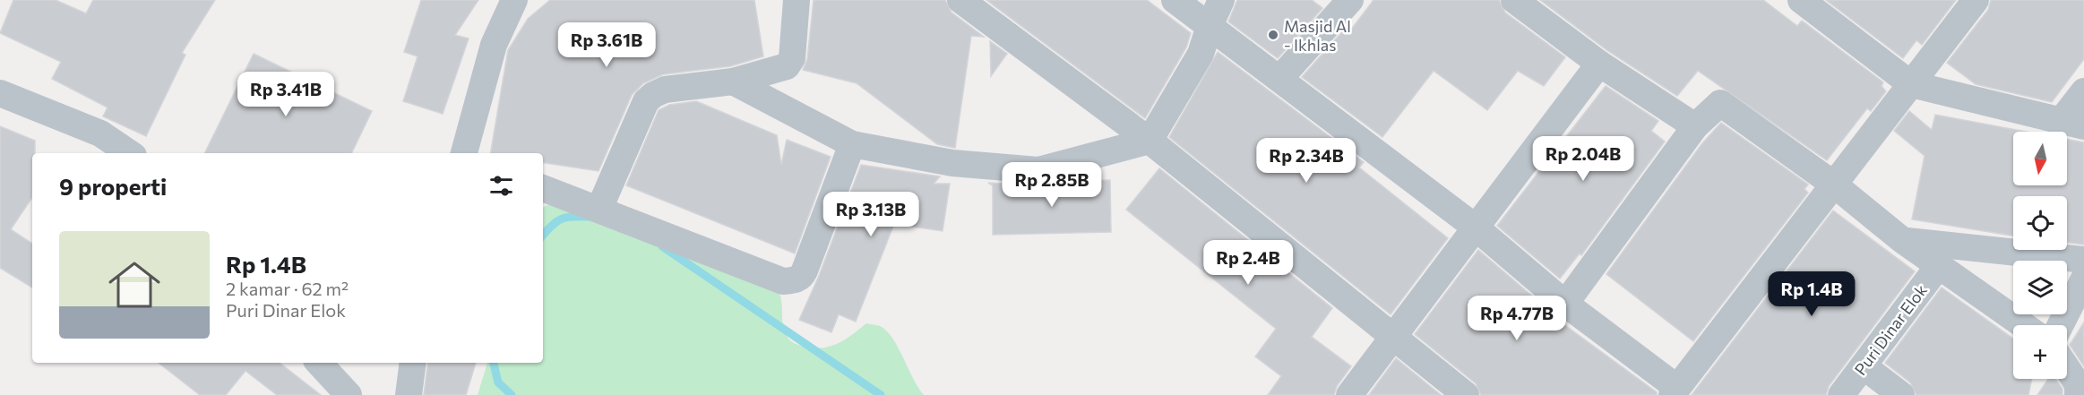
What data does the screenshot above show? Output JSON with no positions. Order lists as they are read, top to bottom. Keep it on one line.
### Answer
{"streets":{"street":["Puri Dinar Elok"]},"places":["Masjid Al - Ikhlas"],"north":"bottom","page":{"price":["Rp 3.61B","Rp 3.41B","Rp 2.04B","Rp 2.34B","Rp 2.85B","Rp 3.13B","Rp 2.4B","Rp 1.4B","Rp 4.77B"],"map_buttons":"+","heading":"9 properti","list":[{"name":"Rp 1.4B","note":"2 kamar · 62 m² · Puri Dinar Elok"}]}}
